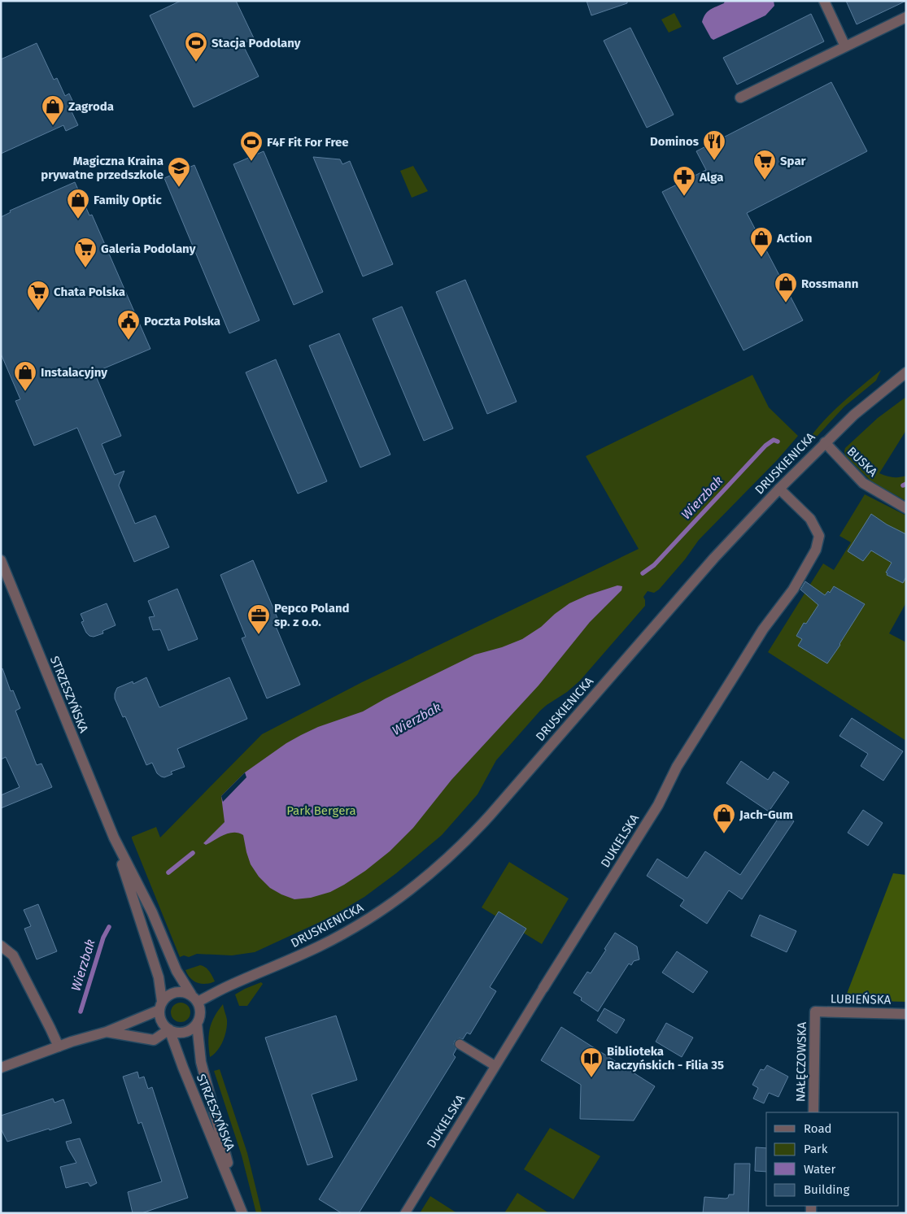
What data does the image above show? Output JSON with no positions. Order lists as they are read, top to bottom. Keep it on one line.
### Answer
{"streets":{"street":["BUSKA","DRUSKIENICKA","STRZESZYŃSKA","DUKIELSKA","LUBIEŃSKA","NAŁĘCZOWSKA"]},"crossings":[["BUSKA","DRUSKIENICKA"],["DRUSKIENICKA","STRZESZYŃSKA"],["DRUSKIENICKA","DUKIELSKA"],["LUBIEŃSKA","NAŁĘCZOWSKA"]],"water":["Wierzbak"],"parks":["Park Bergera"],"places":{"sports":["Stacja Podolany","F4F Fit For Free"],"shop":["Zagroda","Family Optic","Action","Rossmann","Instalacyjny","Jach-Gum"],"restaurant":["Dominos"],"supermarket":["Spar","Galeria Podolany","Chata Polska"],"school or university":["Magiczna Kraina prywatne przedszkole"],"pharmacy":["Alga"],"public building":["Poczta Polska"],"office":["Pepco Poland sp. z o.o."],"library":["Biblioteka Raczyńskich - Filia 35"]},"legend":["Road","Park","Water","Building"]}
